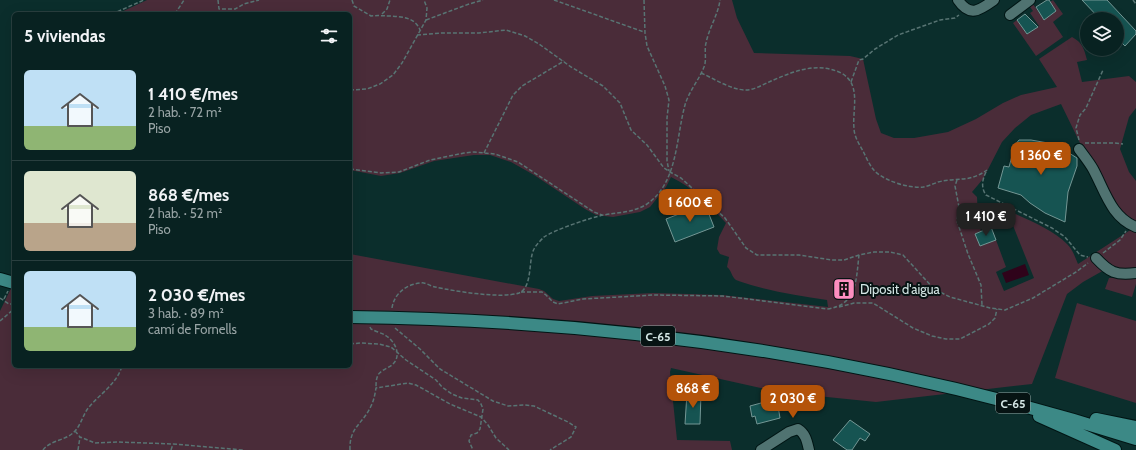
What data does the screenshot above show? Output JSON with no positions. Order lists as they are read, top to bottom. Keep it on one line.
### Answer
{"streets":{"main road":["C-65"]},"places":{"building":["Diposit d'aigua"]},"page":{"heading":"5 viviendas","list":[{"name":"1 410 €/mes","note":"2 hab. · 72 m² · Piso"},{"name":"868 €/mes","note":"2 hab. · 52 m² · Piso"},{"name":"2 030 €/mes","note":"3 hab. · 89 m² · camí de Fornells"}],"price":["1 360 €","1 600 €","1 410 €","868 €","2 030 €"]}}
